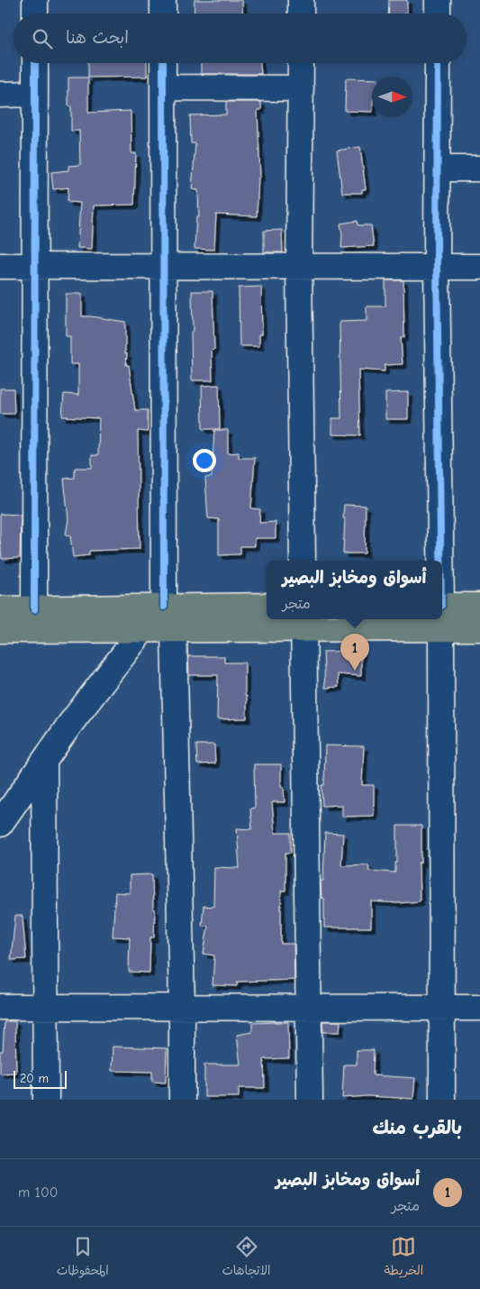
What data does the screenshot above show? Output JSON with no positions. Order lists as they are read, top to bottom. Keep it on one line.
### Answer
{"scale_bar":"20 m","north":"right","page":{"search":"ابحث هنا","popup":["أسواق ومخابز البصير","متجر"],"pins":"1","scale":"20 m","heading":"بالقرب منك","list":[{"mark":"1","name":"أسواق ومخابز البصير","note":"متجر","value":"100 m"}],"nav":["الخريطة","الاتجاهات","المحفوظات"]}}
